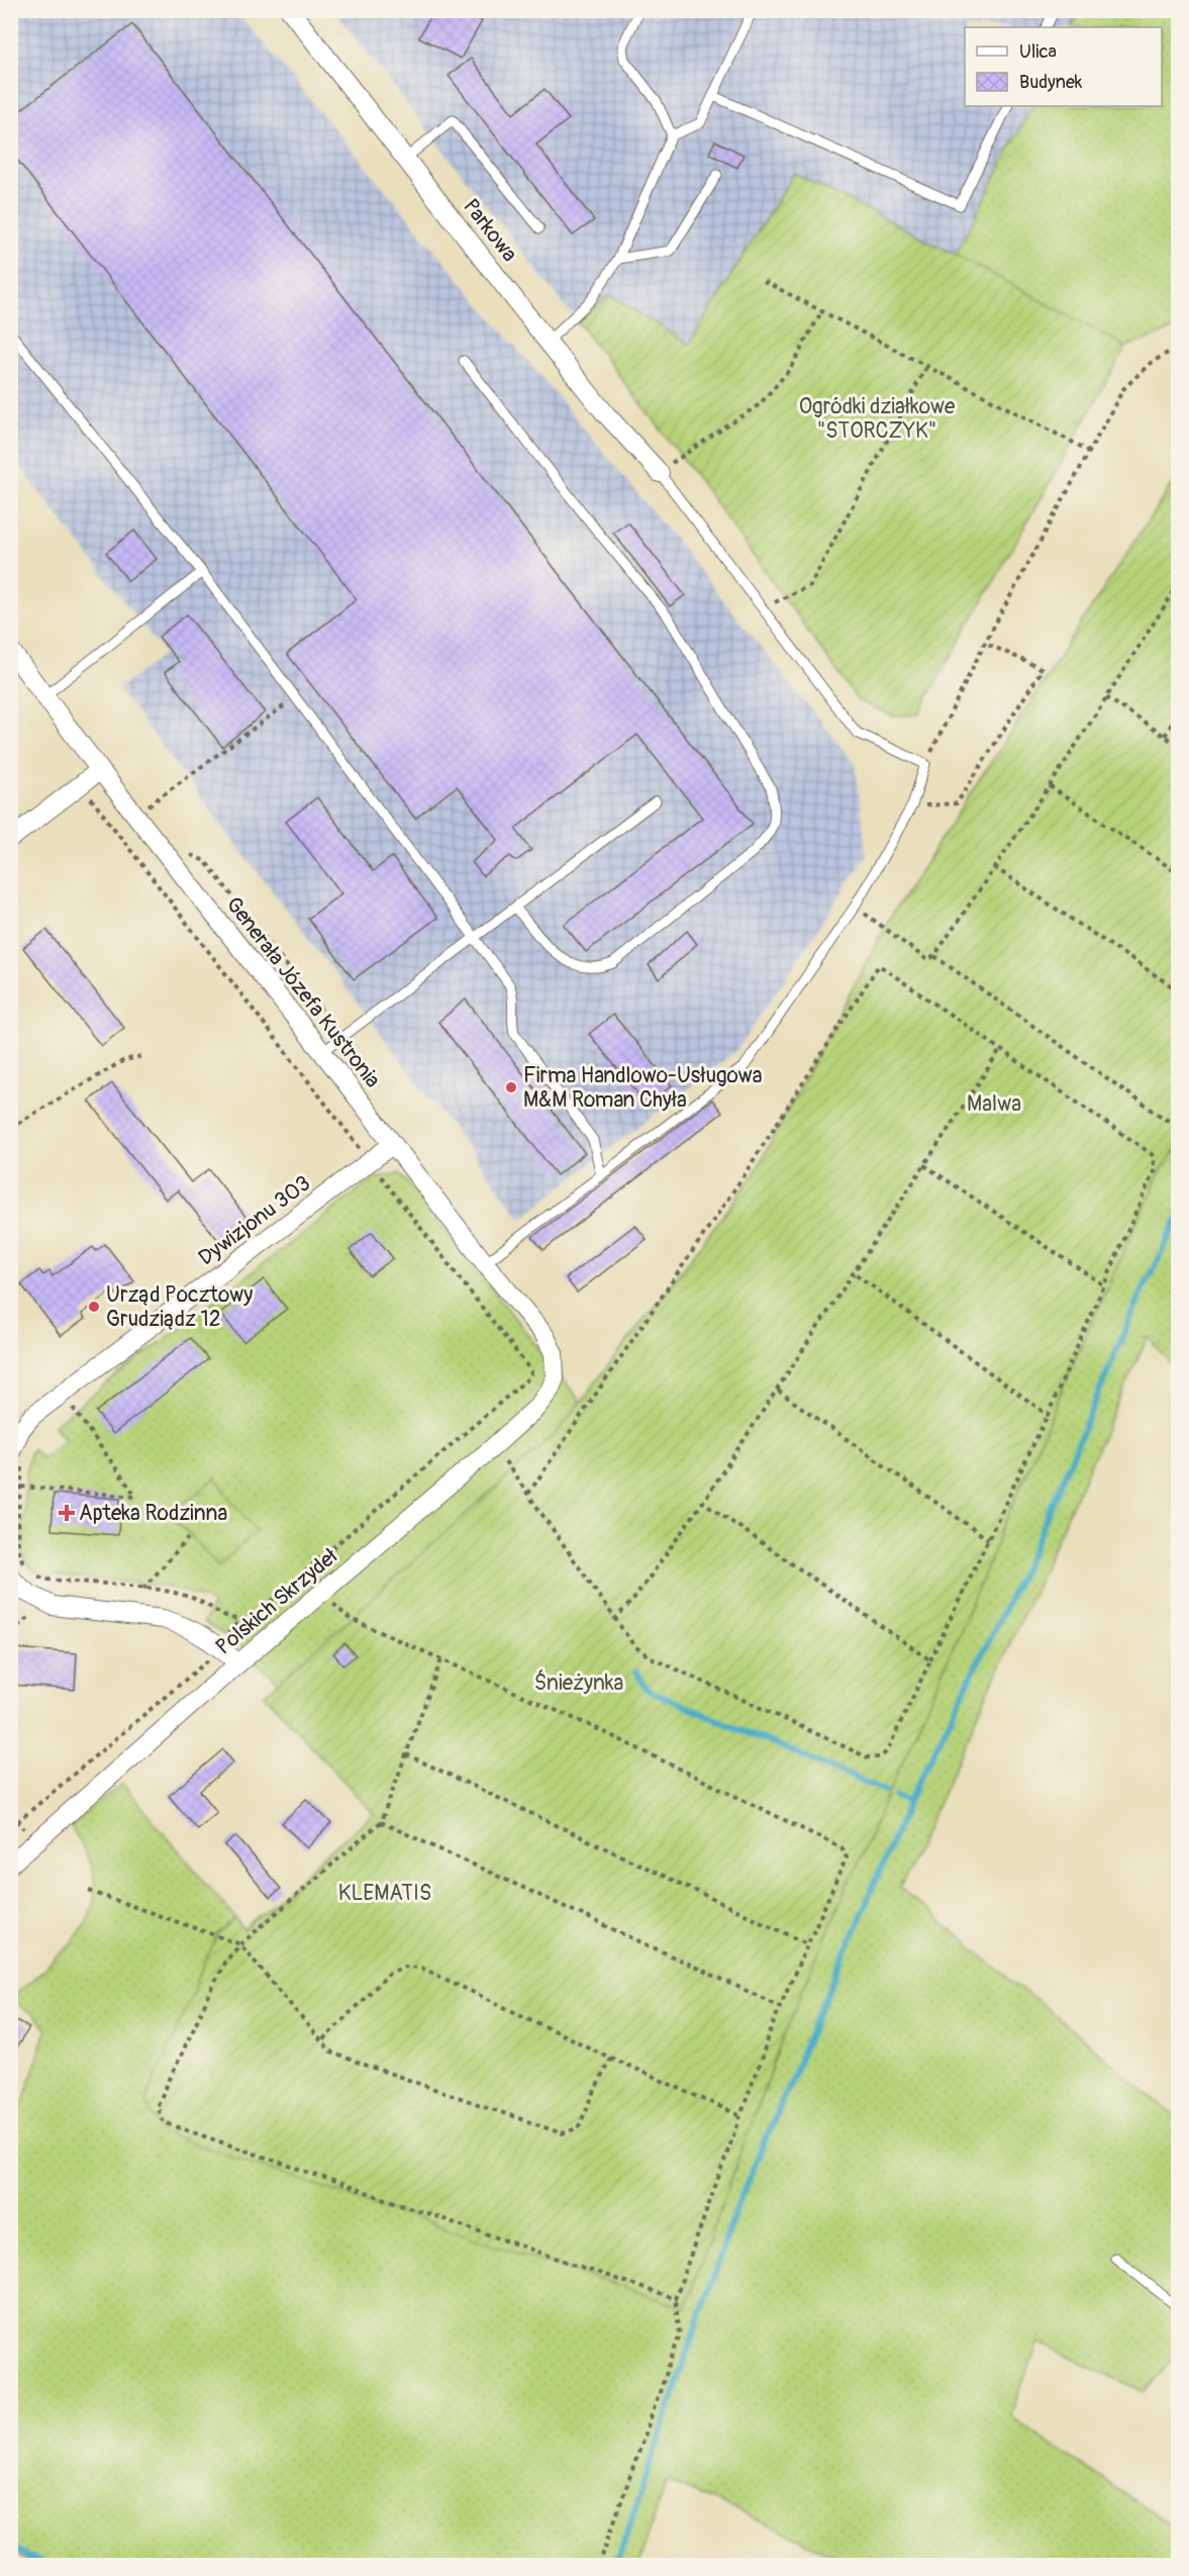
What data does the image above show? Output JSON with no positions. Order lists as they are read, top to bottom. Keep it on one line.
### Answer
{"streets":{"street":["Parkowa","Generała Józefa Kustronia","Dywizjonu 303","Polskich Skrzydeł"]},"crossings":[["Generała Józefa Kustronia","Dywizjonu 303"],["Generała Józefa Kustronia","Polskich Skrzydeł"]],"parks":["Ogródki działkowe \"STORCZYK\"","Malwa","Śnieżynka","KLEMATIS"],"places":{"other":["Firma Handlowo-Usługowa M&M Roman Chyła","Urząd Pocztowy Grudziądz 12"],"health":["Apteka Rodzinna"]},"legend":["Ulica","Budynek"]}
